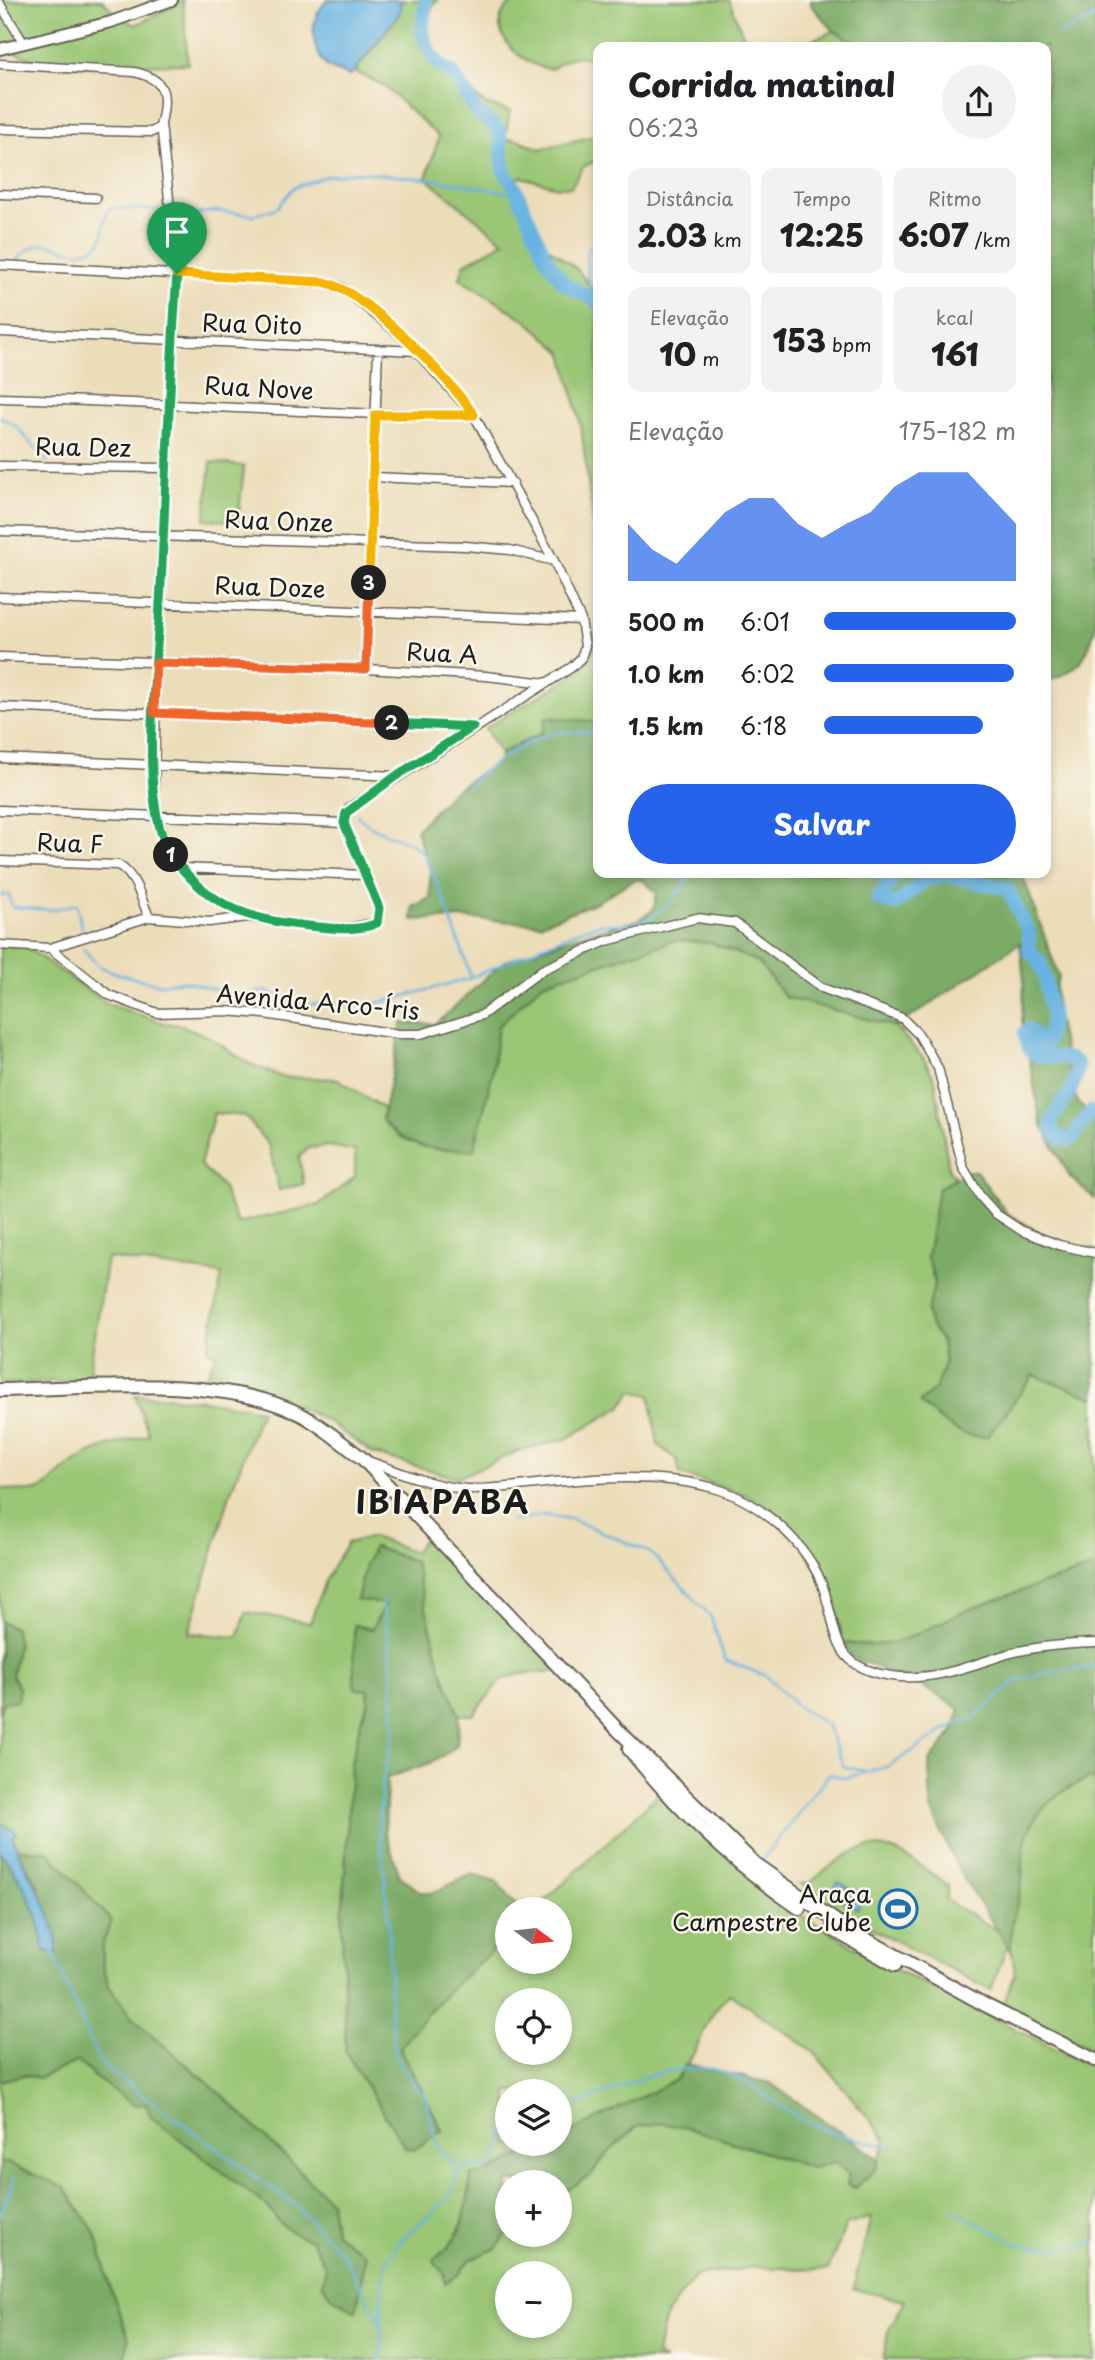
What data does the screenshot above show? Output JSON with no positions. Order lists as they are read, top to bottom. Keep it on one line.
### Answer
{"streets":{"street":["Rua Oito","Rua Nove","Rua Dez","Rua Onze","Rua Doze","Rua A","Rua F","Avenida Arco-Íris"]},"districts":["IBIAPABA"],"places":{"sports":["Araça Campestre Clube"]},"north":"right","page":{"heading":["Corrida matinal","06:23"],"stats":[["Distância","2.03 km"],["Tempo","12:25"],["Ritmo","6:07 /km"],["Elevação","10 m"],["153 bpm"],["kcal","161"]],"chart":["Elevação","175–182 m"],"pins":["3","2","1"],"list":[{"name":"500 m","note":"6:01"},{"name":"1.0 km","note":"6:02"},{"name":"1.5 km","note":"6:18"}],"buttons":"Salvar","map_buttons":["+","−"]}}
